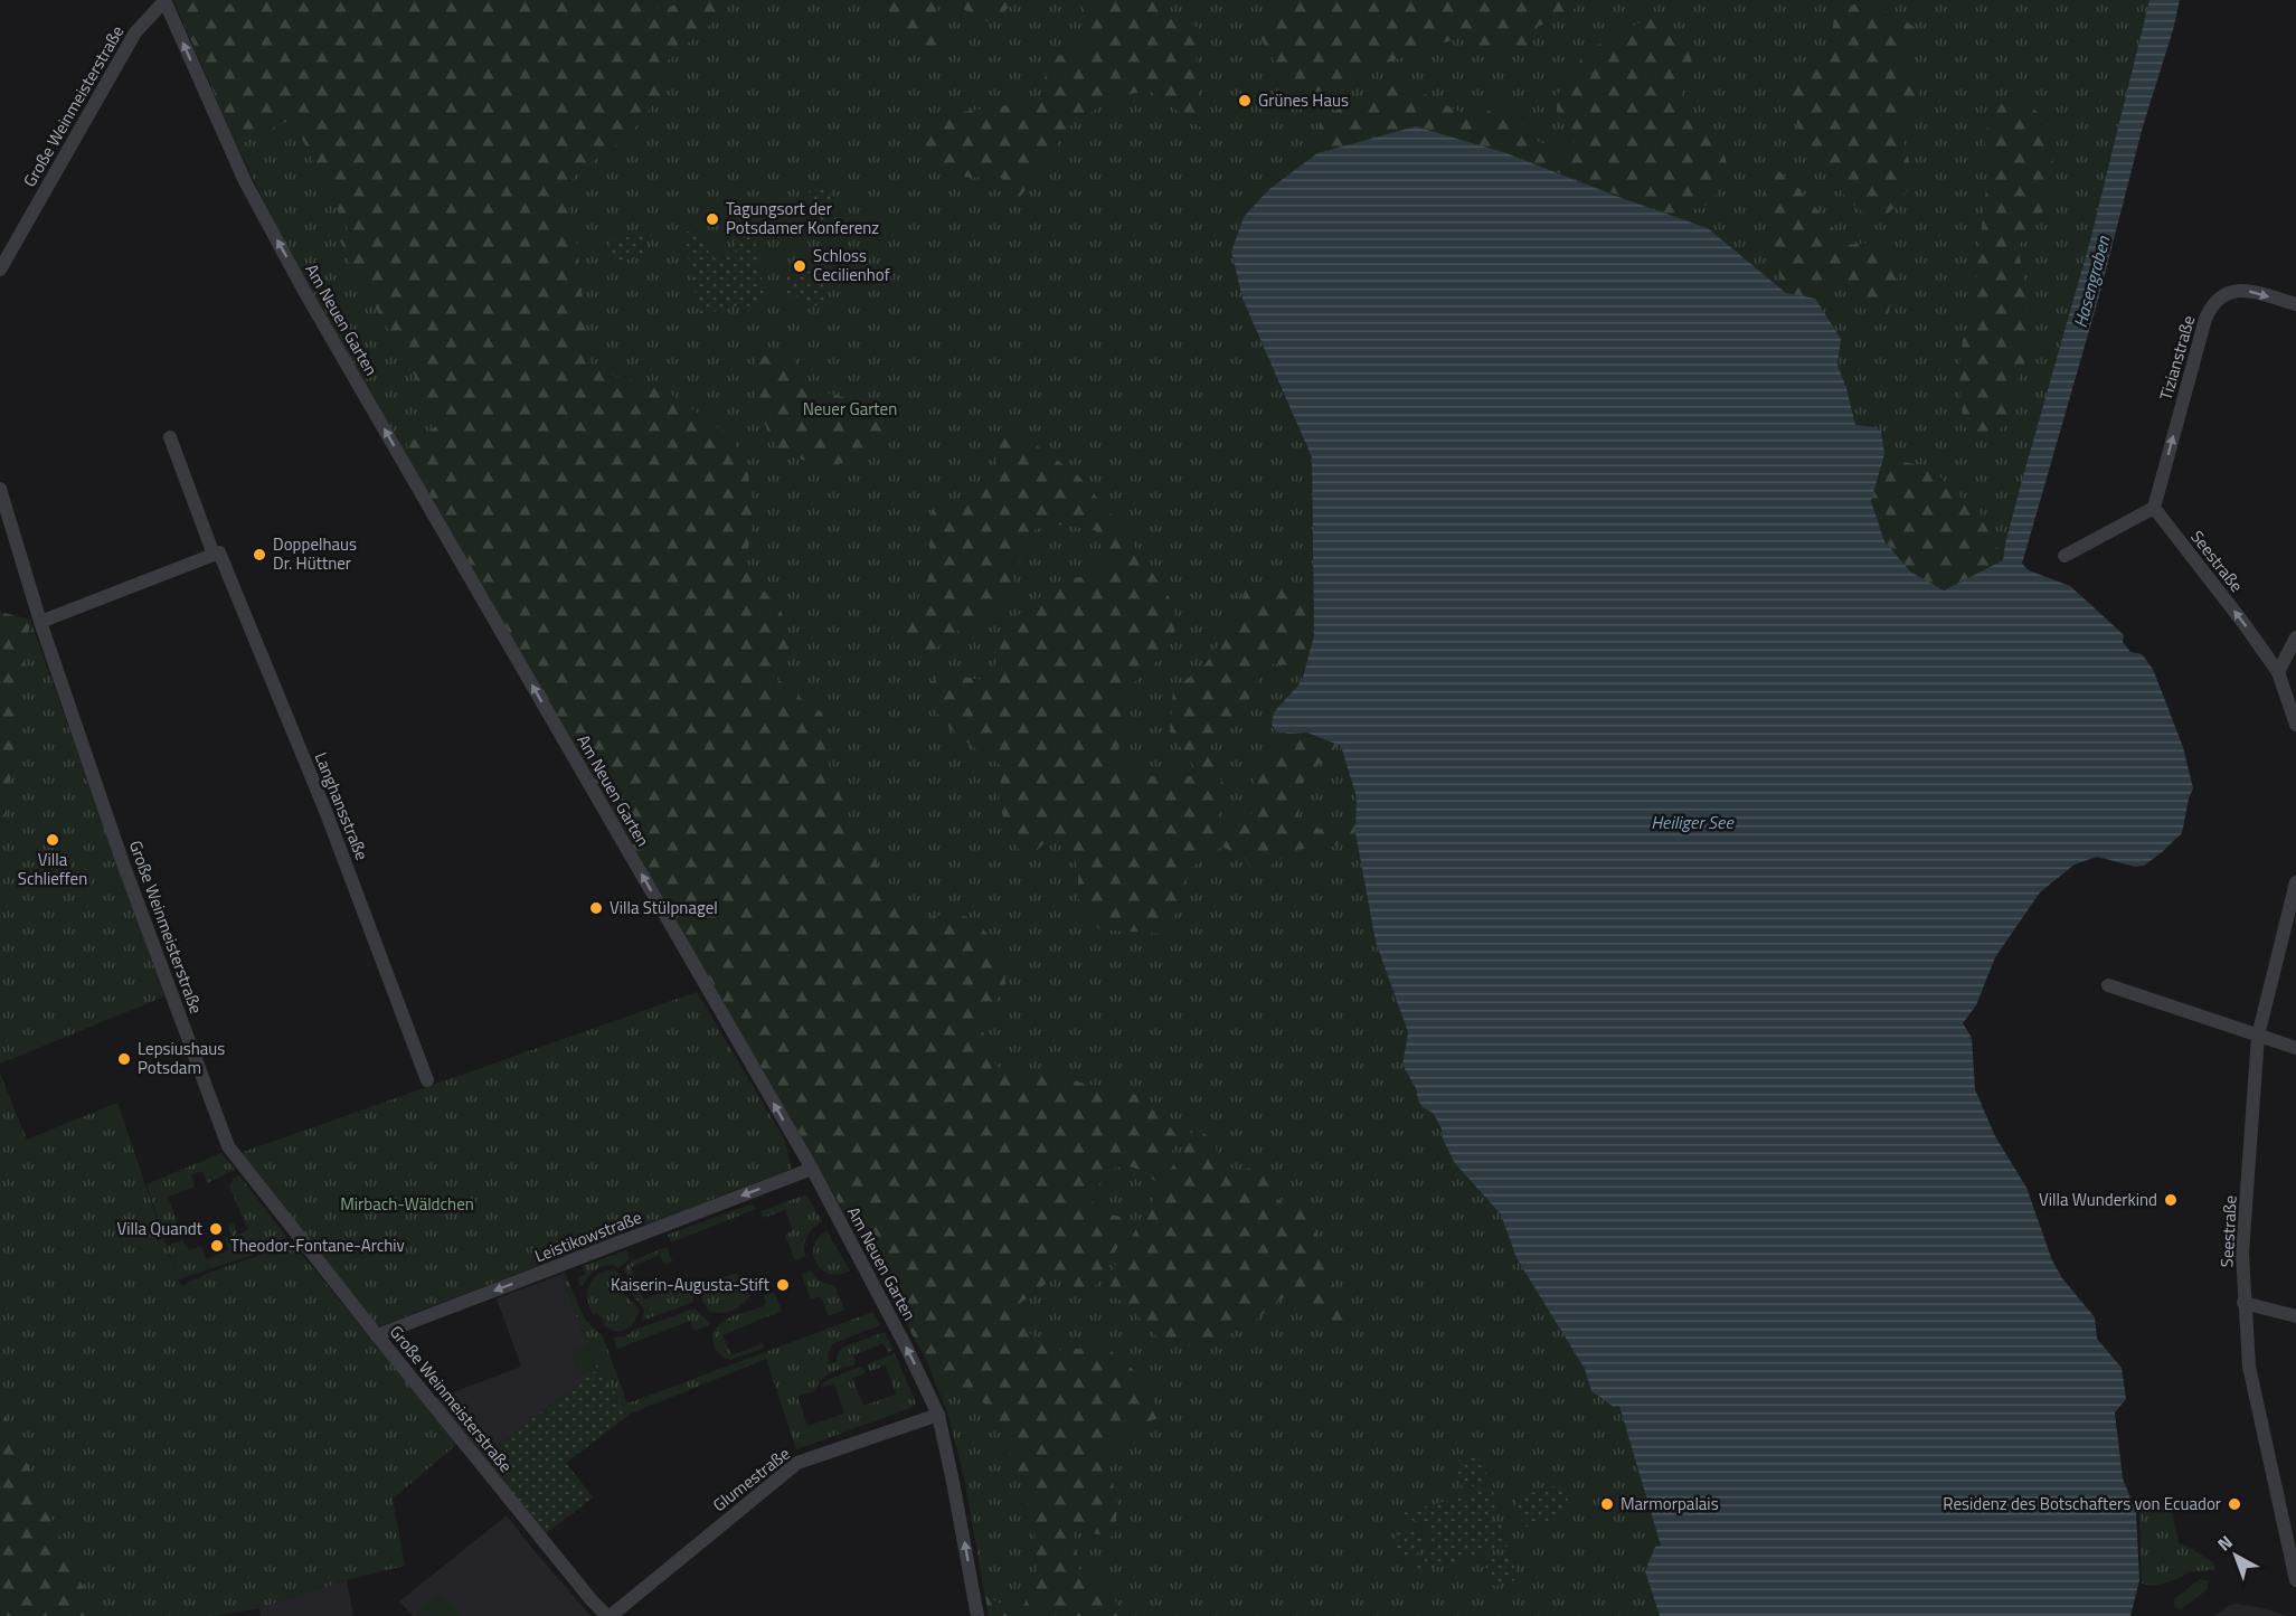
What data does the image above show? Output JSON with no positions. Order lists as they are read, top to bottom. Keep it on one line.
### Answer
{"streets":{"street":["Große Weinmeisterstraße","Am Neuen Garten","Tizianstraße","Seestraße","Langhansstraße","Leistikowstraße","Glumestraße"]},"crossings":[["Große Weinmeisterstraße","Am Neuen Garten"],["Große Weinmeisterstraße","Leistikowstraße"],["Große Weinmeisterstraße","Glumestraße"],["Am Neuen Garten","Leistikowstraße"],["Am Neuen Garten","Glumestraße"],["Tizianstraße","Seestraße"]],"one_way":["Am Neuen Garten","Tizianstraße","Leistikowstraße"],"water":["Hasengraben","Heiliger See"],"parks":["Neuer Garten","Mirbach-Wäldchen"],"places":["Grünes Haus","Tagungsort der Potsdamer Konferenz","Schloss Cecilienhof","Doppelhaus Dr. Hüttner","Villa Schlieffen","Villa Stülpnagel","Lepsiushaus Potsdam","Villa Wunderkind","Villa Quandt","Theodor-Fontane-Archiv","Kaiserin-Augusta-Stift","Marmorpalais","Residenz des Botschafters von Ecuador"],"north":"top left"}
